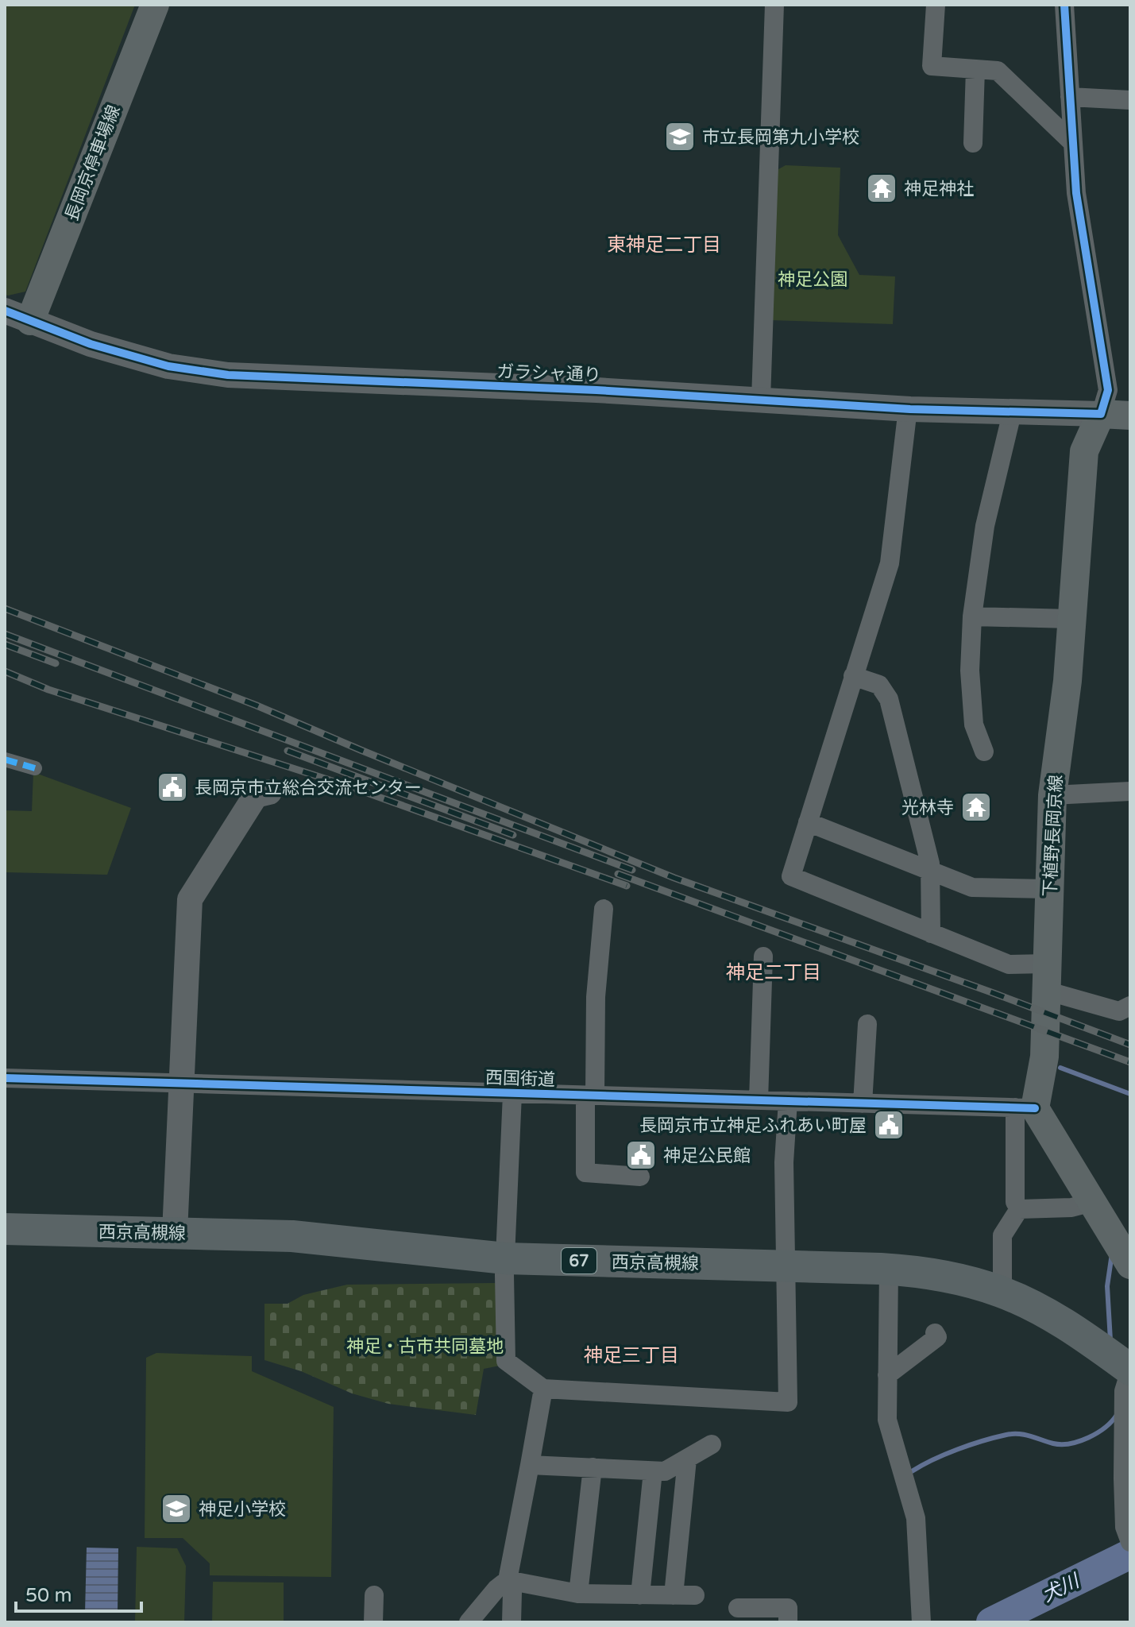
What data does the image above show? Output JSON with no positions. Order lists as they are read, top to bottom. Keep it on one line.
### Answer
{"streets":{"main road":["長岡京停車場線","下植野長岡京線","西京高槻線","67"],"street":["ガラシャ通り","西国街道"]},"crossings":[["長岡京停車場線","ガラシャ通り"],["ガラシャ通り","下植野長岡京線"],["下植野長岡京線","西国街道"]],"districts":["東神足二丁目","神足二丁目","神足三丁目"],"water":["犬川"],"parks":["神足公園","神足・古市共同墓地"],"places":{"school or university":["市立長岡第九小学校","神足小学校"],"temple":["神足神社","光林寺"],"public building":["長岡京市立総合交流センター","長岡京市立神足ふれあい町屋","神足公民館"]},"scale_bar":"50 m"}
